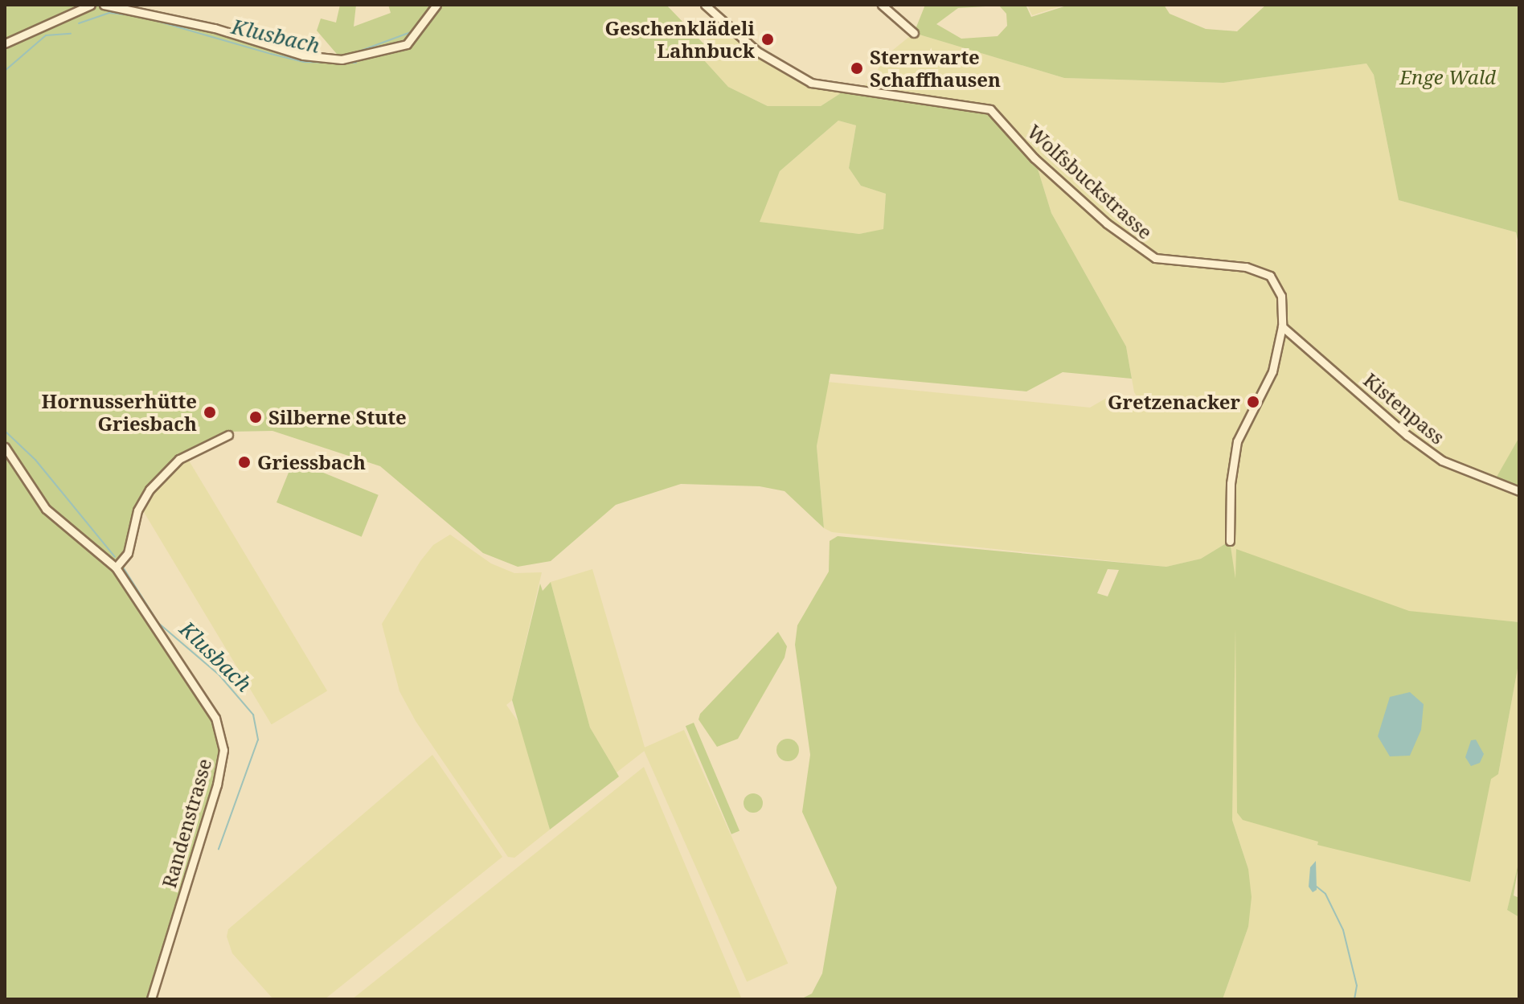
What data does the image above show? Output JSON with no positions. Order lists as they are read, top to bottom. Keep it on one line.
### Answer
{"streets":{"street":["Wolfsbuckstrasse","Kistenpass","Randenstrasse"]},"crossings":[["Wolfsbuckstrasse","Kistenpass"]],"water":["Klusbach"],"parks":["Enge Wald"],"places":["Geschenklädeli Lahnbuck","Sternwarte Schaffhausen","Gretzenacker","Hornusserhütte Griesbach","Silberne Stute","Griessbach"]}
